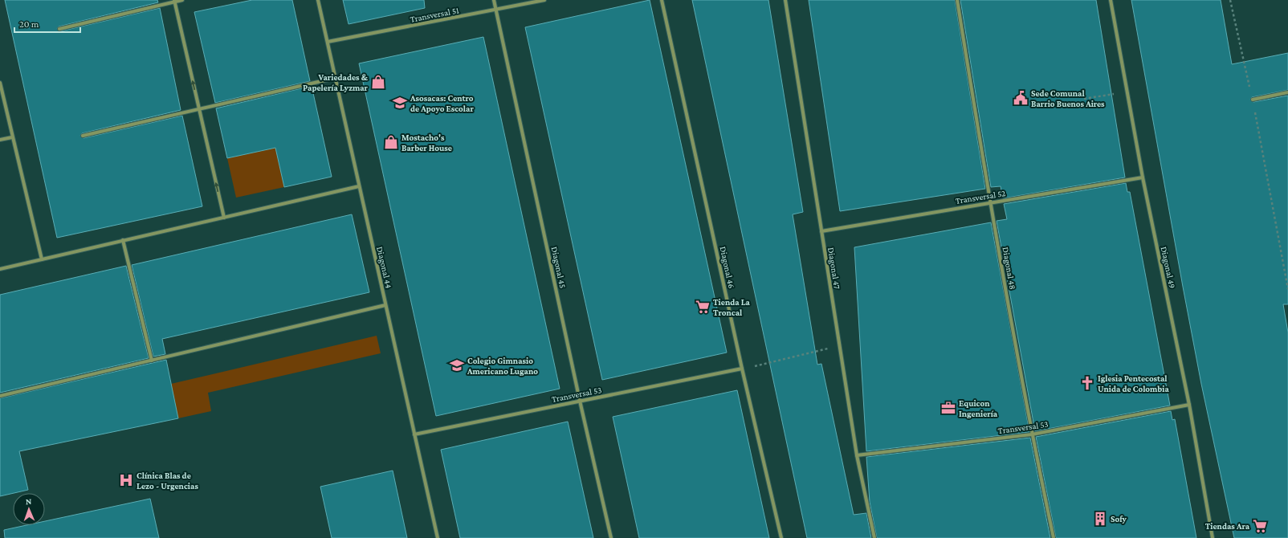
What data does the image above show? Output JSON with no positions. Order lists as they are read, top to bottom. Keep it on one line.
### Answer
{"streets":{"street":["Transversal 51","Transversal 52","Diagonal 44","Diagonal 45","Diagonal 46","Diagonal 49","Diagonal 47","Diagonal 48","Transversal 53"]},"crossings":[["Transversal 51","Diagonal 44"],["Transversal 51","Diagonal 45"],["Transversal 52","Diagonal 49"],["Transversal 52","Diagonal 47"],["Transversal 52","Diagonal 48"],["Diagonal 44","Transversal 53"],["Diagonal 45","Transversal 53"],["Diagonal 46","Transversal 53"],["Diagonal 49","Transversal 53"],["Diagonal 47","Transversal 53"],["Diagonal 48","Transversal 53"]],"places":{"shop":["Variedades & Papelería Lyzmar","Mostacho's Barber House"],"public building":["Sede Comunal Barrio Buenos Aires"],"school or university":["Asosacas: Centro de Apoyo Escolar","Colegio Gimnasio Americano Lugano"],"supermarket":["Tienda La Troncal","Tiendas Ara"],"church":["Iglesia Pentecostal Unida de Colombia"],"office":["Equicon Ingeniería"],"hospital":["Clínica Blas de Lezo - Urgencias"],"building":["Sofy"]},"scale_bar":"20 m","north":"top"}
